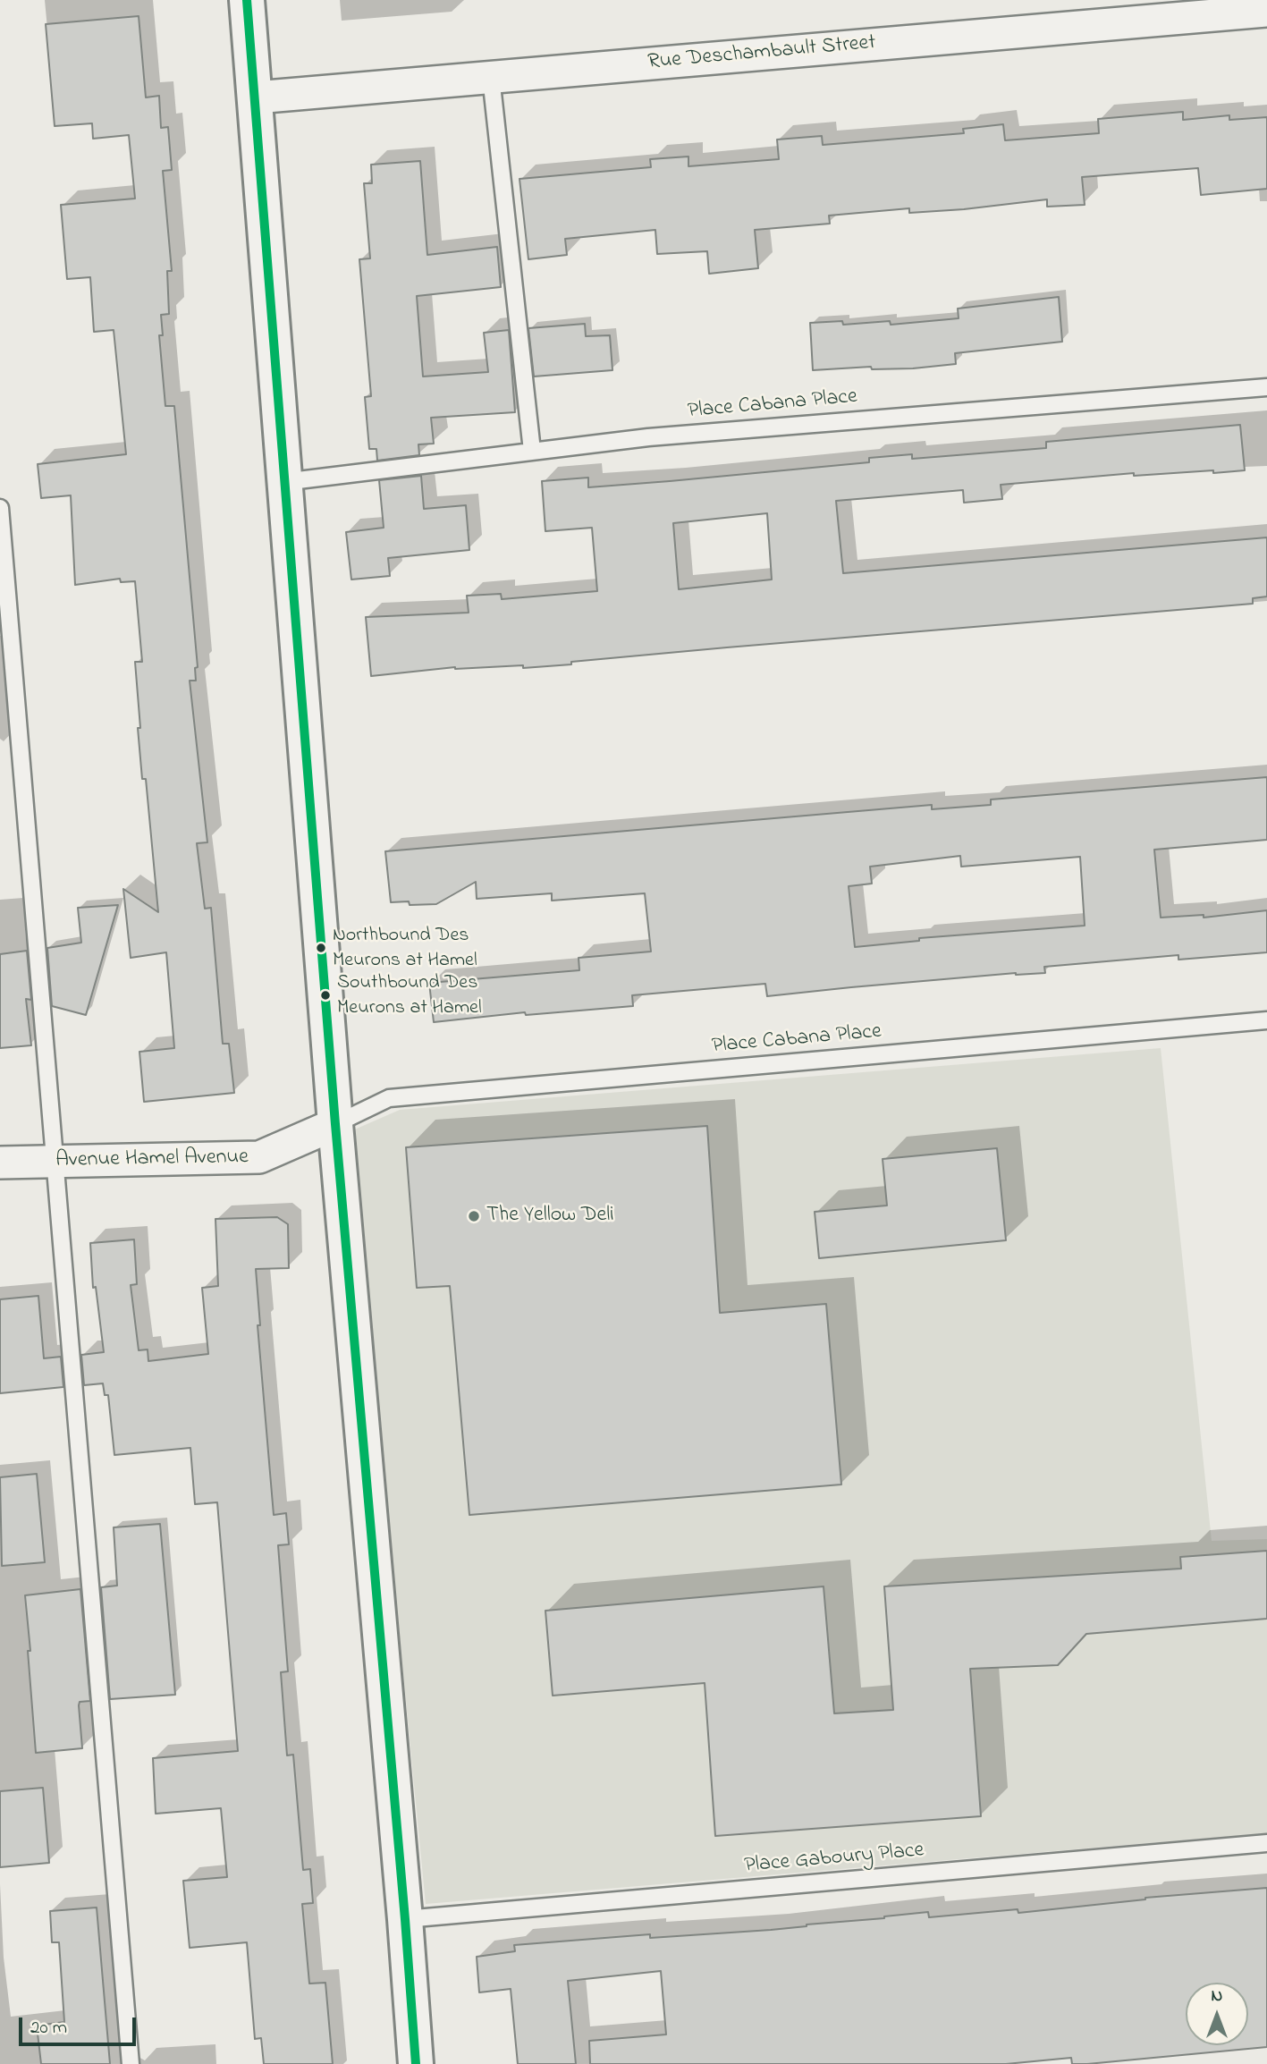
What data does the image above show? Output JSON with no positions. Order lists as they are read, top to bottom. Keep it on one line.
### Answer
{"streets":{"street":["Rue Deschambault Street","Avenue Hamel Avenue"],"lane":["Place Cabana Place","Place Gaboury Place"]},"crossings":[["Place Cabana Place","Avenue Hamel Avenue"]],"places":["Northbound Des Meurons at Hamel","Southbound Des Meurons at Hamel","The Yellow Deli"],"scale_bar":"20 m","north":"top"}
